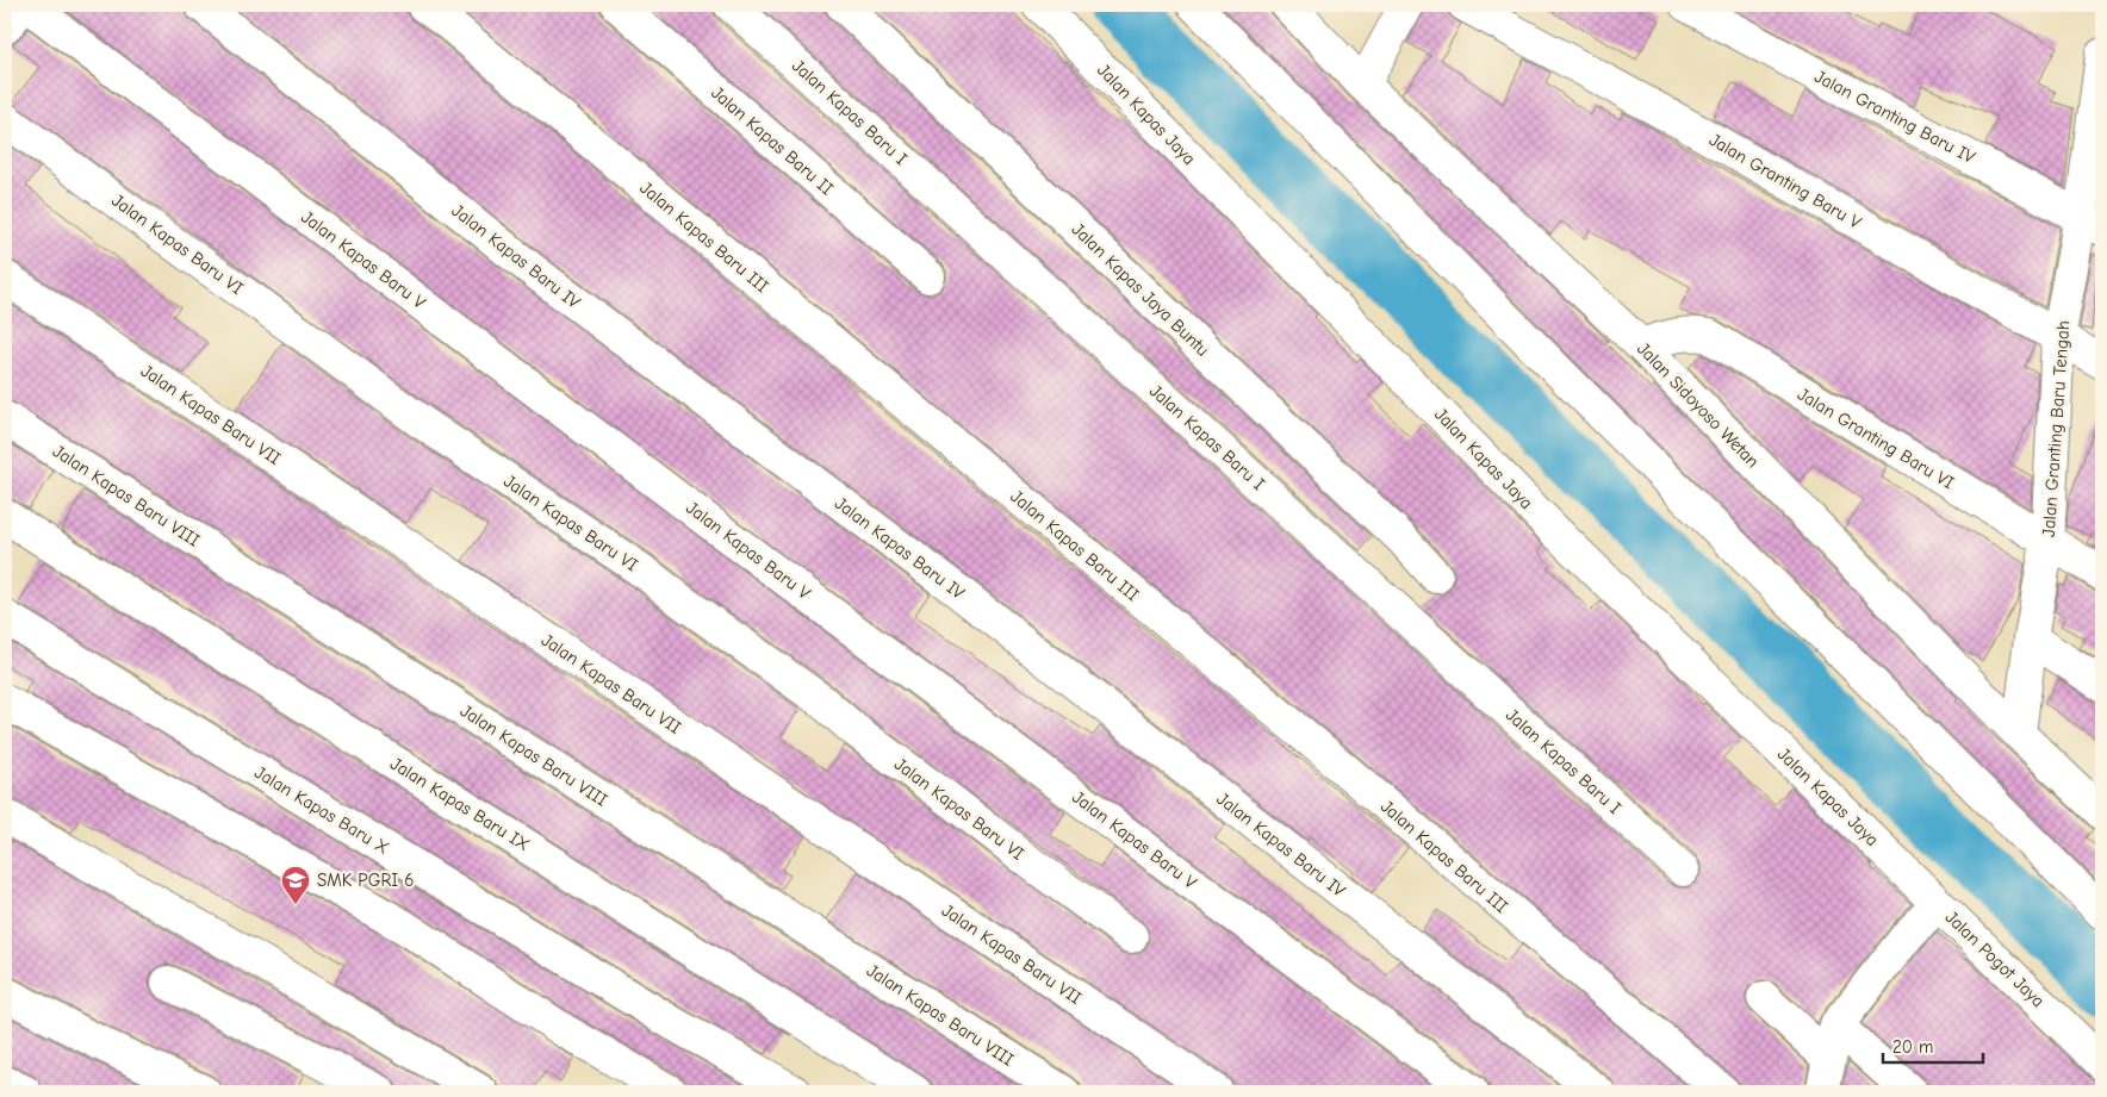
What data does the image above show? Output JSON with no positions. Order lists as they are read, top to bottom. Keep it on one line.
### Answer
{"streets":{"street":["Jalan Kapas Baru I","Jalan Kapas Jaya","Jalan Granting Baru IV","Jalan Kapas Baru II","Jalan Granting Baru V","Jalan Kapas Baru III","Jalan Kapas Baru VI","Jalan Kapas Baru IV","Jalan Kapas Baru V","Jalan Kapas Jaya Buntu","Jalan Sidoyoso Wetan","Jalan Kapas Baru VII","Jalan Granting Baru Tengah","Jalan Granting Baru VI","Jalan Kapas Baru VIII","Jalan Kapas Baru IX","Jalan Kapas Baru X","Jalan Pogot Jaya"]},"crossings":[["Jalan Kapas Jaya","Jalan Pogot Jaya"],["Jalan Granting Baru IV","Jalan Granting Baru Tengah"],["Jalan Granting Baru V","Jalan Granting Baru Tengah"],["Jalan Sidoyoso Wetan","Jalan Granting Baru Tengah"],["Jalan Sidoyoso Wetan","Jalan Granting Baru VI"],["Jalan Granting Baru Tengah","Jalan Granting Baru VI"]],"places":{"school or university":["SMK PGRI 6"]},"scale_bar":"20 m"}
